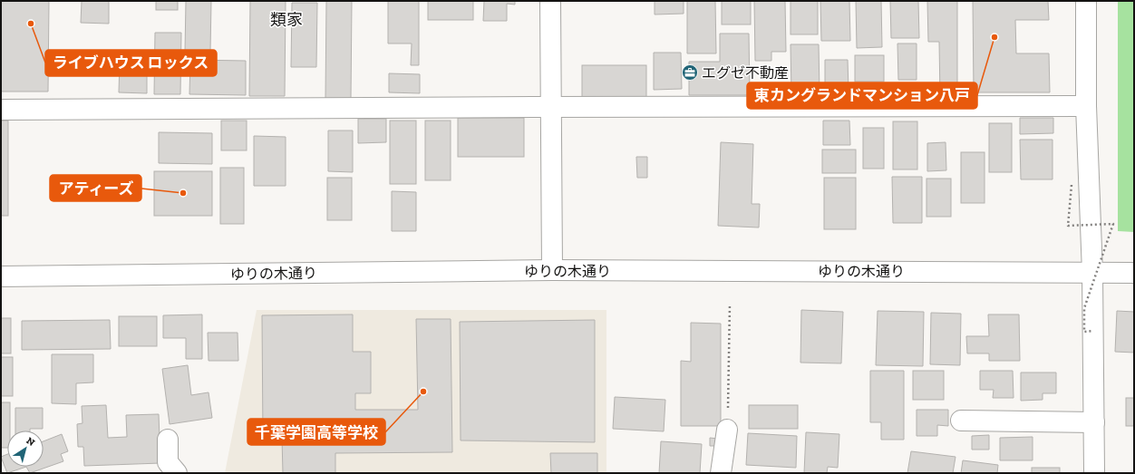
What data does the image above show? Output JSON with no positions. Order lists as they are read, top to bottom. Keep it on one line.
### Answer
{"streets":{"street":["ゆりの木通り"]},"districts":["類家"],"places":{"other":["ライブハウス ロックス","東カングランドマンション八戸","アティーズ","千葉学園高等学校"],"office":["エグゼ不動産"]},"north":"top right"}
